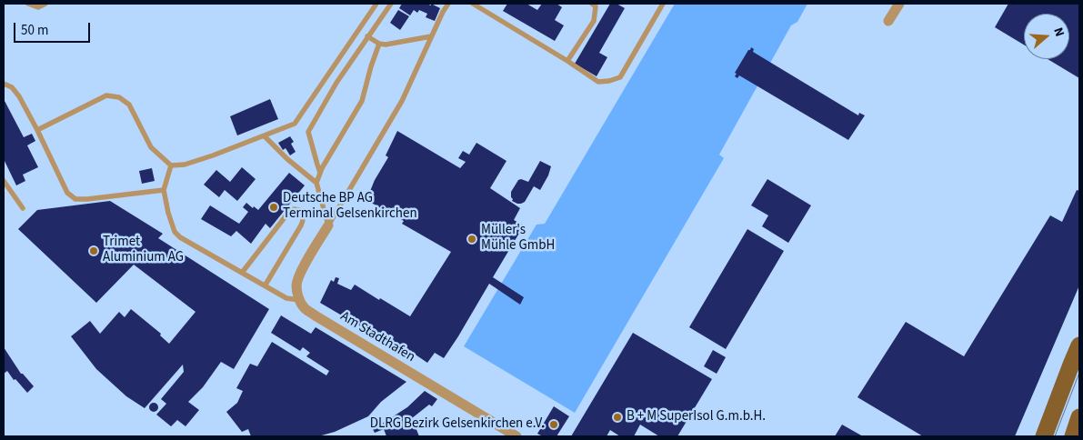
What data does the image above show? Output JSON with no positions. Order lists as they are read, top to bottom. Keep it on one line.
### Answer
{"streets":{"street":["Am Stadthafen"]},"places":["Deutsche BP AG Terminal Gelsenkirchen","Müller's Mühle GmbH","Trimet Aluminium AG","B + M SuperIsol G.m.b.H.","DLRG Bezirk Gelsenkirchen e.V."],"scale_bar":"50 m","north":"right"}
